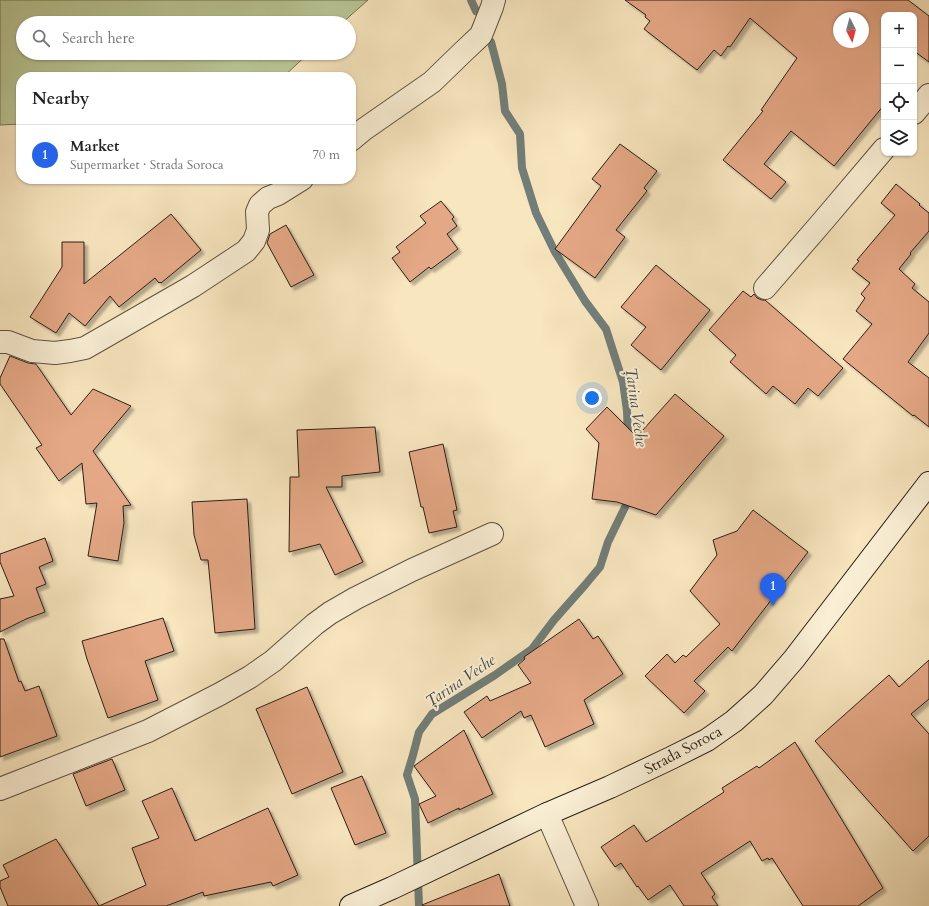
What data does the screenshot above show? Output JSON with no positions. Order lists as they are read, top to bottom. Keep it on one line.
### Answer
{"streets":{"street":["Strada Soroca"]},"water":["Țarina Veche"],"north":"bottom","page":{"map_buttons":["+","−"],"search":"Search here","heading":"Nearby","list":[{"mark":"1","name":"Market","note":"Supermarket · Strada Soroca","value":"70 m"}],"pins":"1"}}
